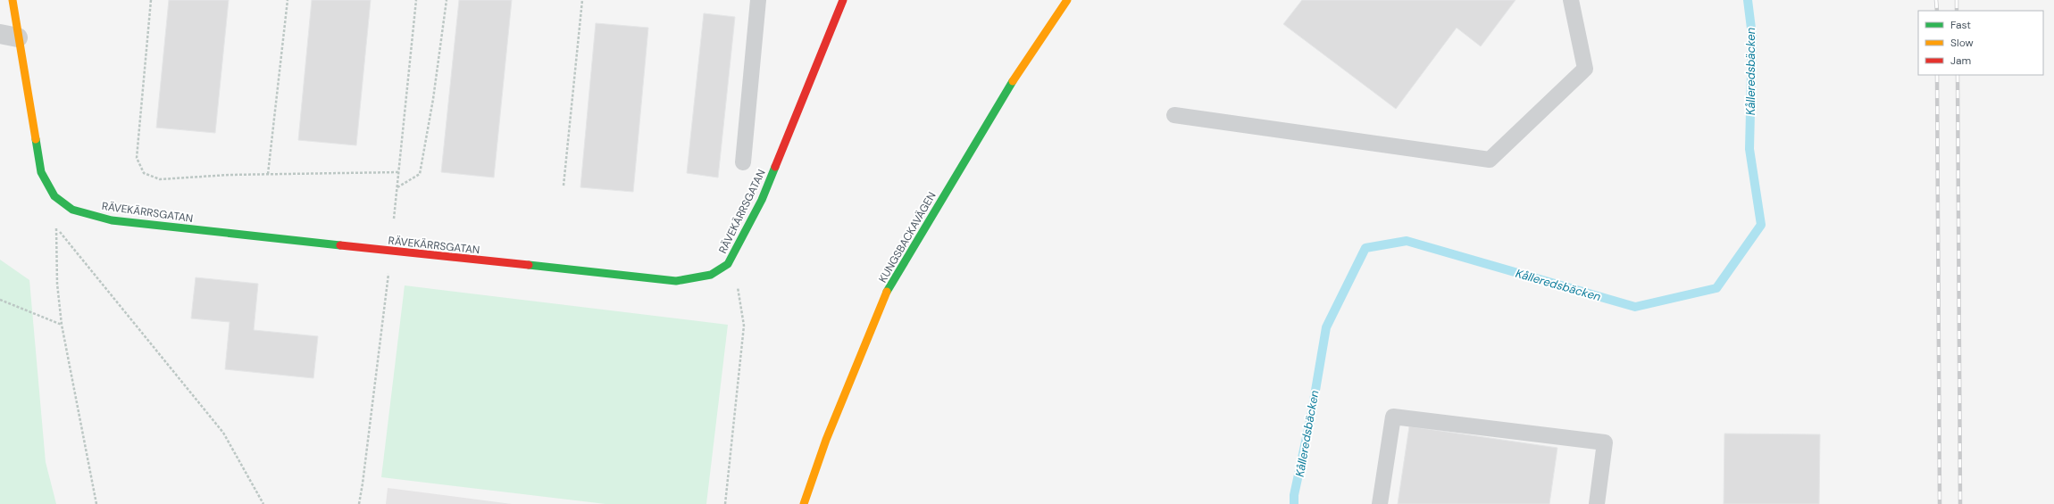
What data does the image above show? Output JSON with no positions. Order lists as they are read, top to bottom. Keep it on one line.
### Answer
{"streets":{"street":["RÄVEKÄRRSGATAN","KUNGSBACKAVÄGEN"]},"water":["Kålleredsbäcken"],"legend":["Fast","Slow","Jam"]}
